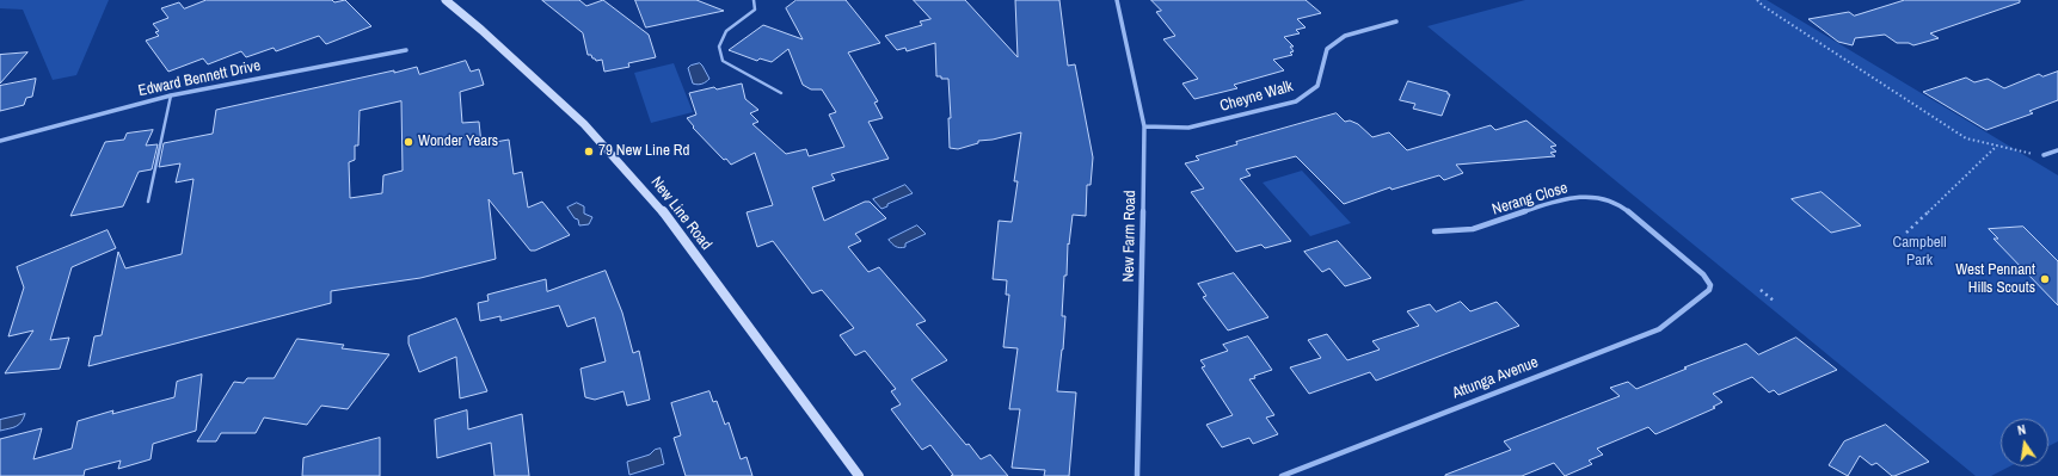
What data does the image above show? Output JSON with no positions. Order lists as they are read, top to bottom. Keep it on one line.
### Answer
{"streets":{"main road":["New Line Road"],"street":["Edward Bennett Drive","Cheyne Walk","Nerang Close","New Farm Road","Attunga Avenue"]},"crossings":[["Cheyne Walk","New Farm Road"],["Nerang Close","Attunga Avenue"]],"parks":["Campbell Park"],"places":["Wonder Years","79 New Line Rd","West Pennant Hills Scouts"],"north":"top"}
